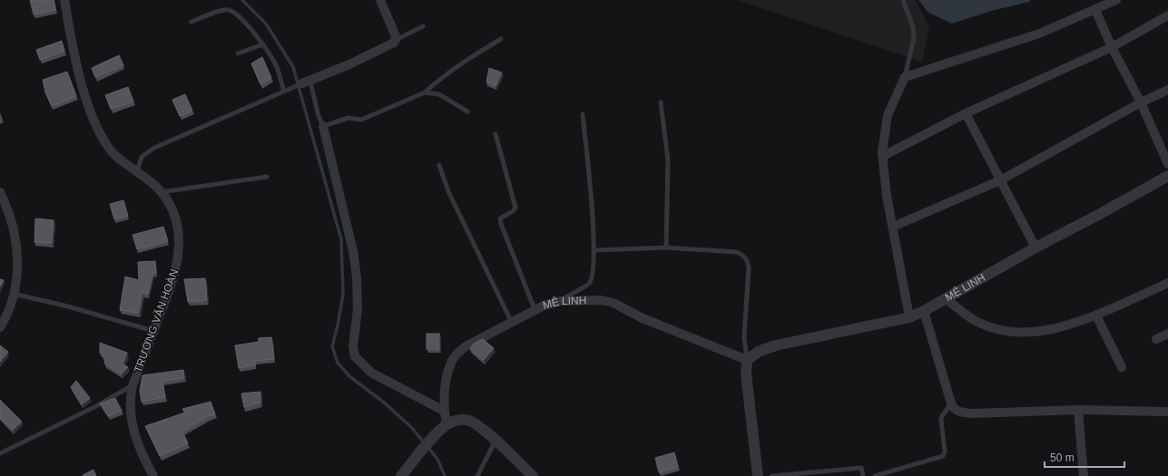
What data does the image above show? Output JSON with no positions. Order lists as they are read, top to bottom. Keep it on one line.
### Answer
{"streets":{"street":["MÊ LINH","TRƯƠNG VĂN HOÀN"]},"scale_bar":"50 m"}
